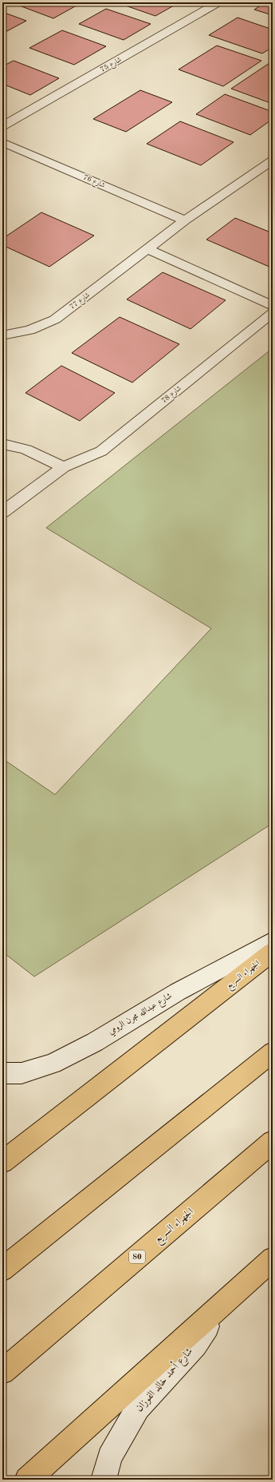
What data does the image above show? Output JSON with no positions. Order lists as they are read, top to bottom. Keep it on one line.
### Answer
{"streets":{"main road":["الجهراء السريع","80"],"street":["شارع 75","شارع 76","شارع 77","شارع 78","شارع عبدالله مجرن الرومي","شارع أحمد خالد الفوزان"]},"crossings":[["شارع 76","شارع 77"]]}
